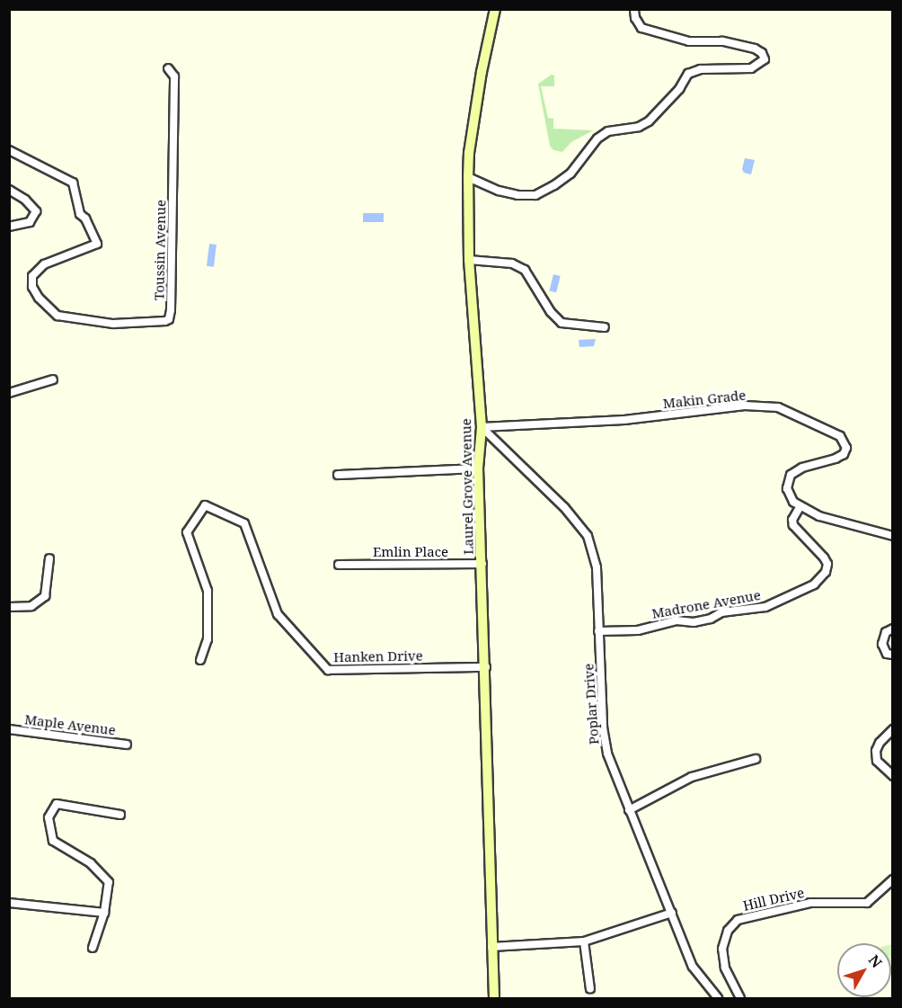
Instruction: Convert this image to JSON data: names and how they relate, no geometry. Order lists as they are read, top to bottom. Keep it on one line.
{"streets":{"street":["Toussin Avenue","Makin Grade","Laurel Grove Avenue","Emlin Place","Madrone Avenue","Hanken Drive","Poplar Drive","Maple Avenue","Hill Drive"]},"crossings":[["Makin Grade","Laurel Grove Avenue"],["Makin Grade","Madrone Avenue"],["Makin Grade","Poplar Drive"],["Laurel Grove Avenue","Emlin Place"],["Laurel Grove Avenue","Hanken Drive"],["Laurel Grove Avenue","Poplar Drive"],["Madrone Avenue","Poplar Drive"]],"north":"top right"}
